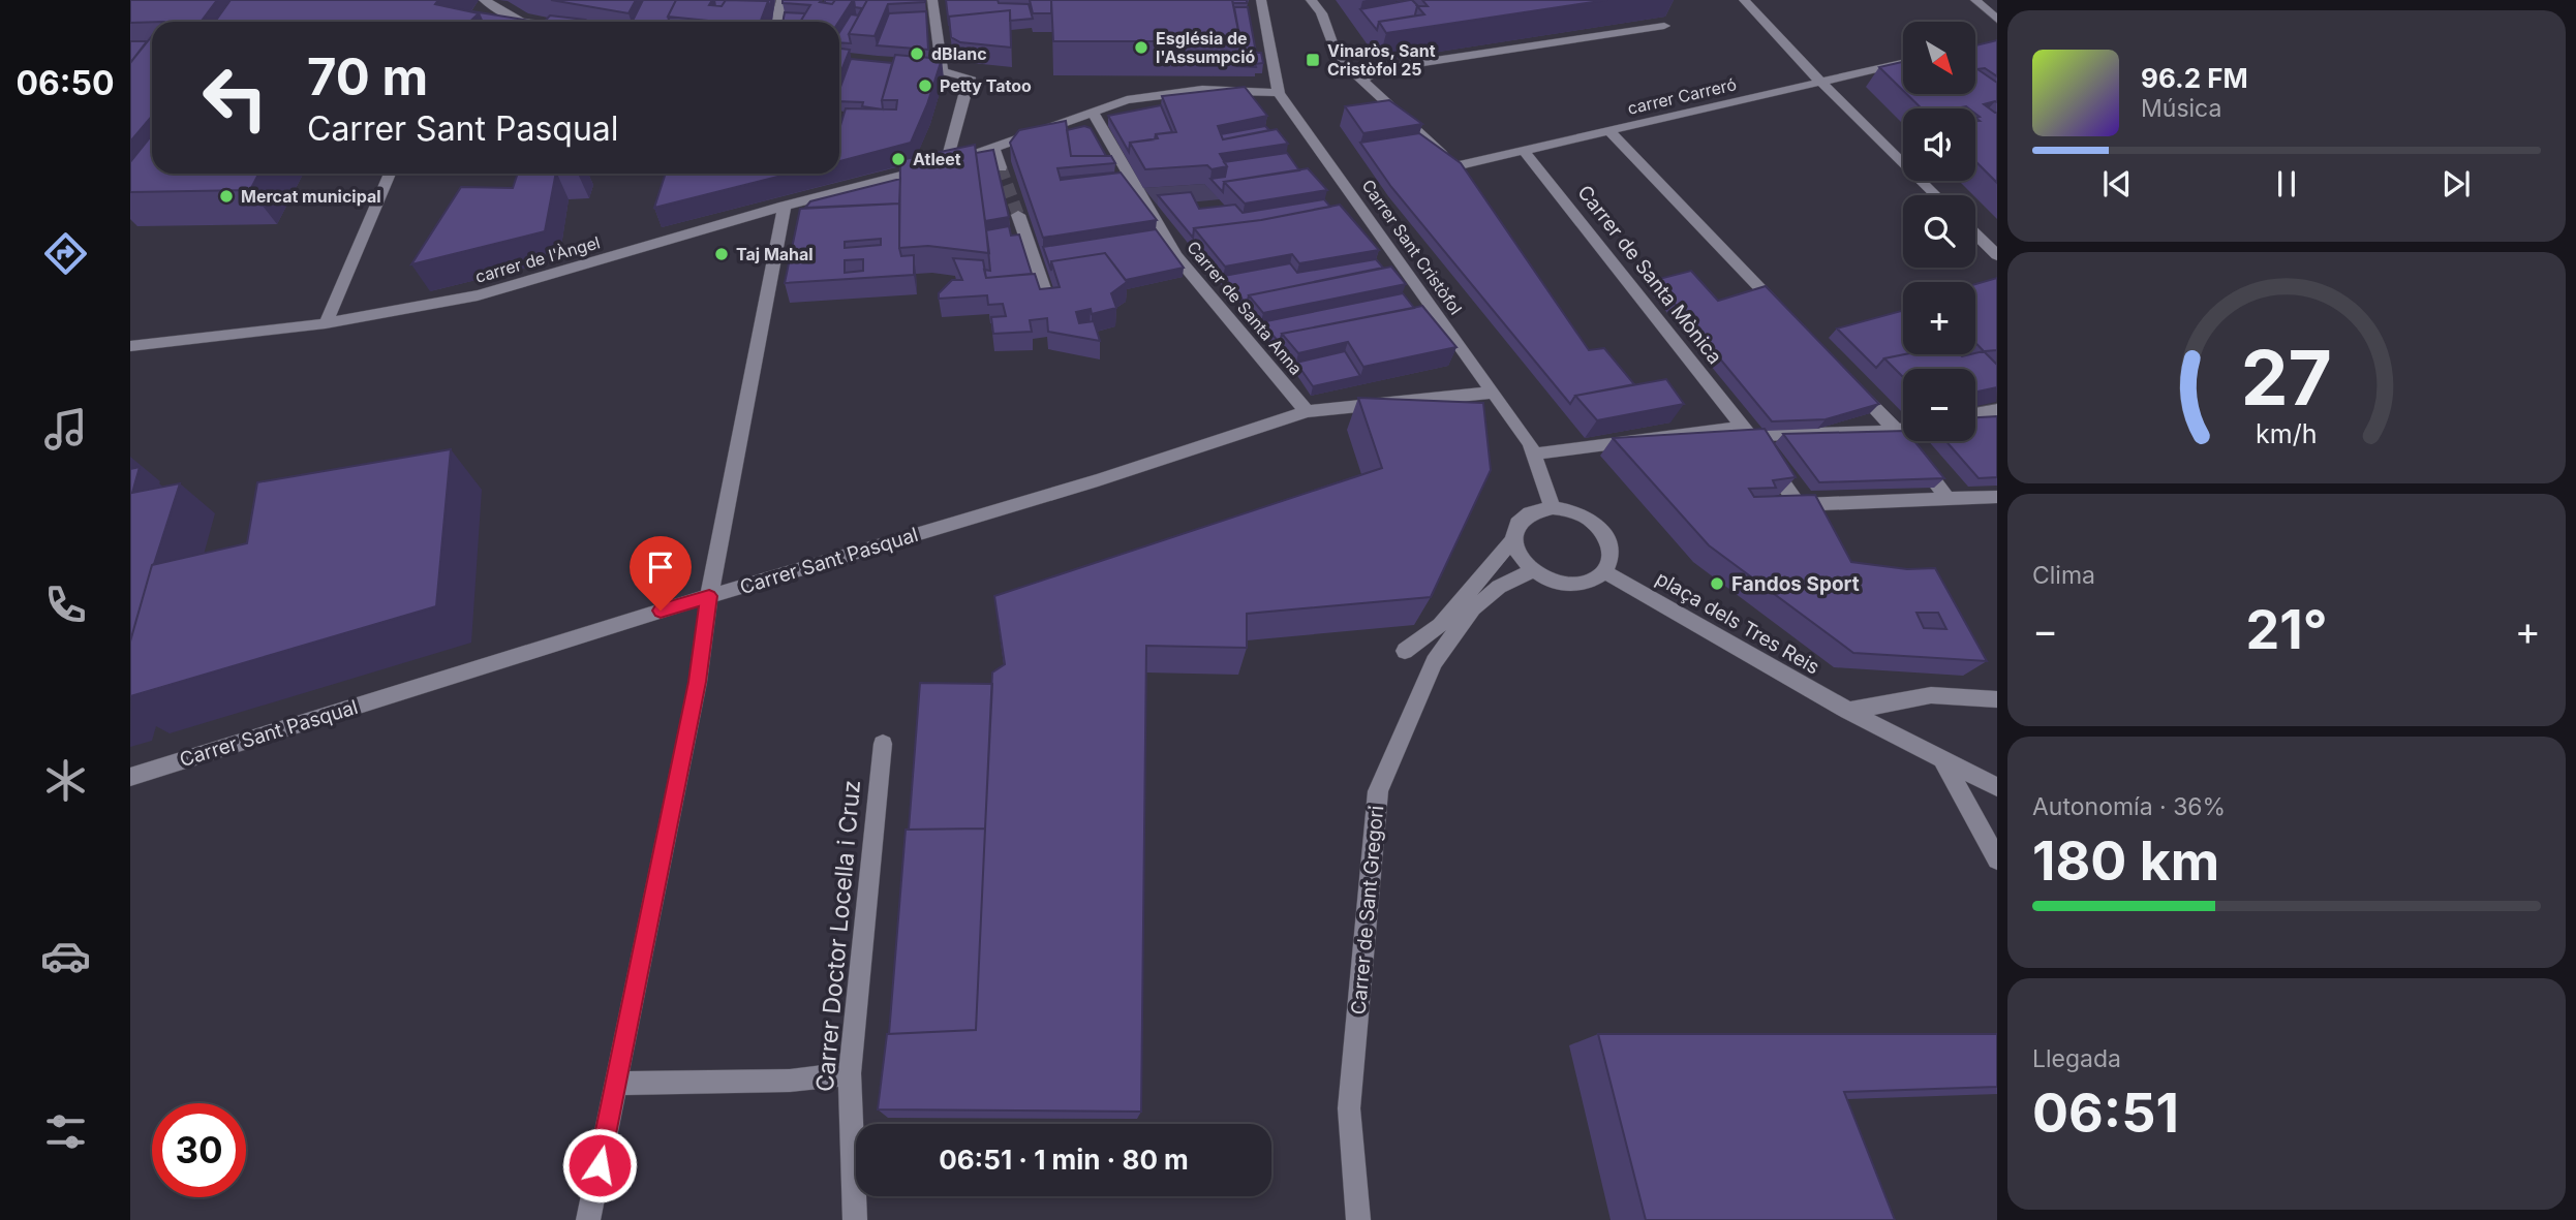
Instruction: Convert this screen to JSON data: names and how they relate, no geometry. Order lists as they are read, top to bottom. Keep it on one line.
{"streets":{"street":["carrer Carreró","Carrer Sant Cristòfol","carrer de l'Àngel","Carrer de Santa Mònica","Carrer de Santa Anna","Carrer Sant Pasqual","plaça dels Tres Reis","Carrer de Sant Gregori","Carrer Doctor Locella i Cruz"]},"crossings":[["carrer Carreró","Carrer de Santa Mònica"],["Carrer Sant Cristòfol","carrer de l'Àngel"],["Carrer Sant Cristòfol","Carrer Sant Pasqual"],["Carrer Sant Cristòfol","plaça dels Tres Reis"],["Carrer Sant Cristòfol","Carrer de Sant Gregori"],["carrer de l'Àngel","Carrer de Santa Anna"],["Carrer de Santa Anna","Carrer Sant Pasqual"],["plaça dels Tres Reis","Carrer de Sant Gregori"]],"places":{"other":["Església de l'Assumpció","dBlanc","Petty Tatoo","Atleet","Mercat municipal","Taj Mahal","Fandos Sport"],"transit":["Vinaròs, Sant Cristòfol 25"]},"north":"bottom right","page":{"tabs":"06:50","map_buttons":["+","−"],"turn":["70 m","Carrer Sant Pasqual"],"song":["96.2 FM","Música"],"tile":["Clima",["Autonomía · 36%","180 km"],["Llegada","06:51"]],"heat":["−","21°","+"],"limit":"30","trip":"06:51 · 1 min · 80 m","gauge":["27","km/h"]}}
